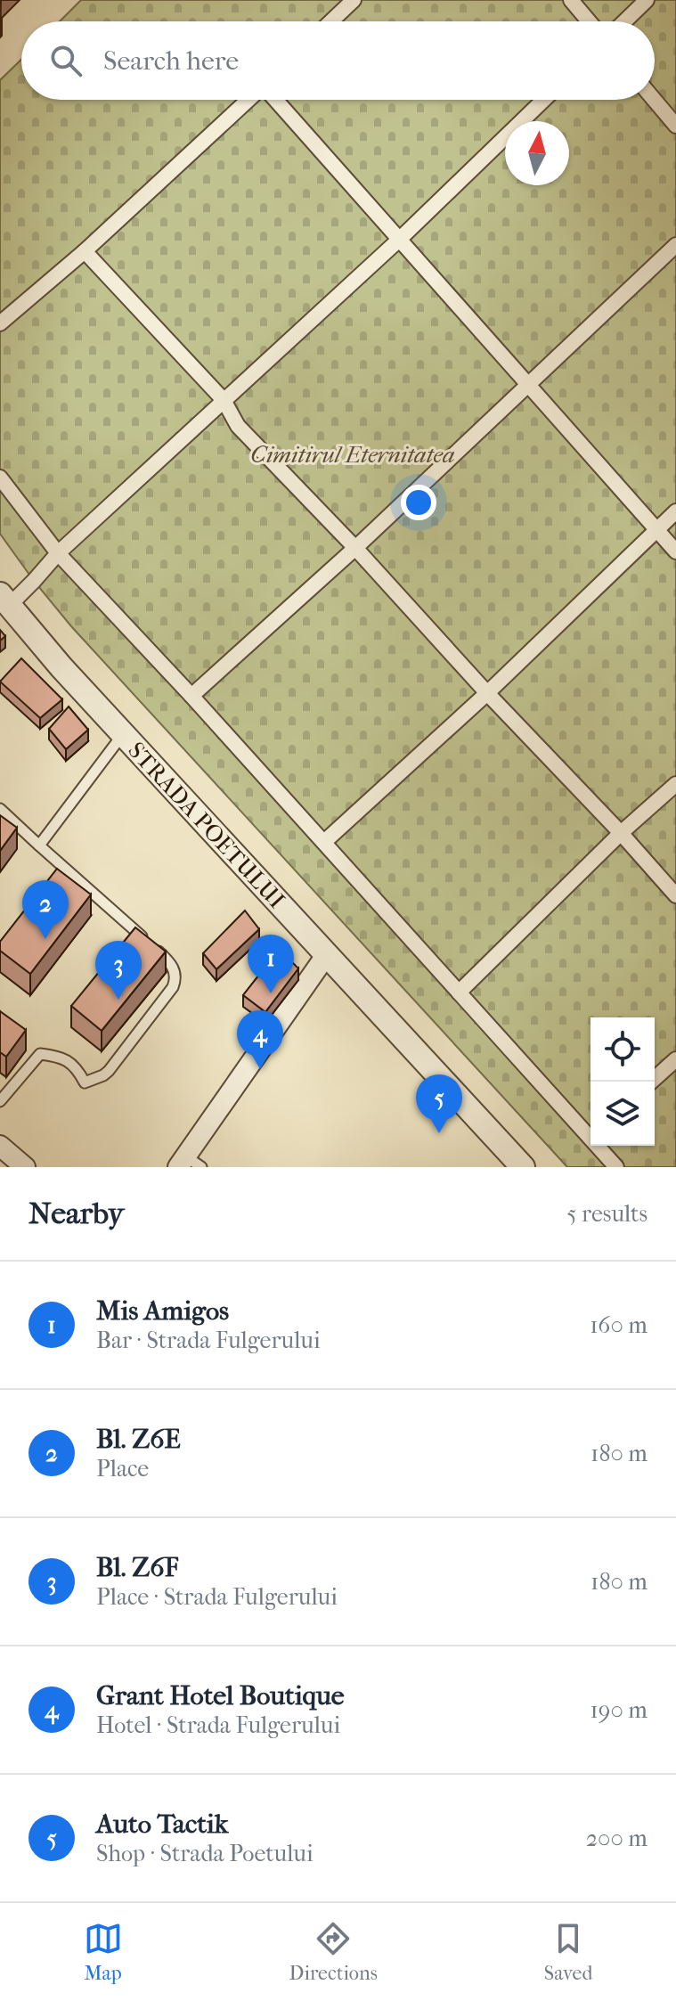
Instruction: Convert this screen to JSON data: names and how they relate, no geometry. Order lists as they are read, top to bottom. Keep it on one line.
{"streets":{"street":["STRADA POETULUI"]},"parks":["Cimitirul Eternitatea"],"north":"top","page":{"search":"Search here","pins":["2","1","3","4","5"],"heading":["Nearby","5 results"],"list":[{"mark":"1","name":"Mis Amigos","note":"Bar · Strada Fulgerului","value":"160 m"},{"mark":"2","name":"Bl. Z6E","note":"Place","value":"180 m"},{"mark":"3","name":"Bl. Z6F","note":"Place · Strada Fulgerului","value":"180 m"},{"mark":"4","name":"Grant Hotel Boutique","note":"Hotel · Strada Fulgerului","value":"190 m"},{"mark":"5","name":"Auto Tactik","note":"Shop · Strada Poetului","value":"200 m"}],"nav":["Map","Directions","Saved"]}}
